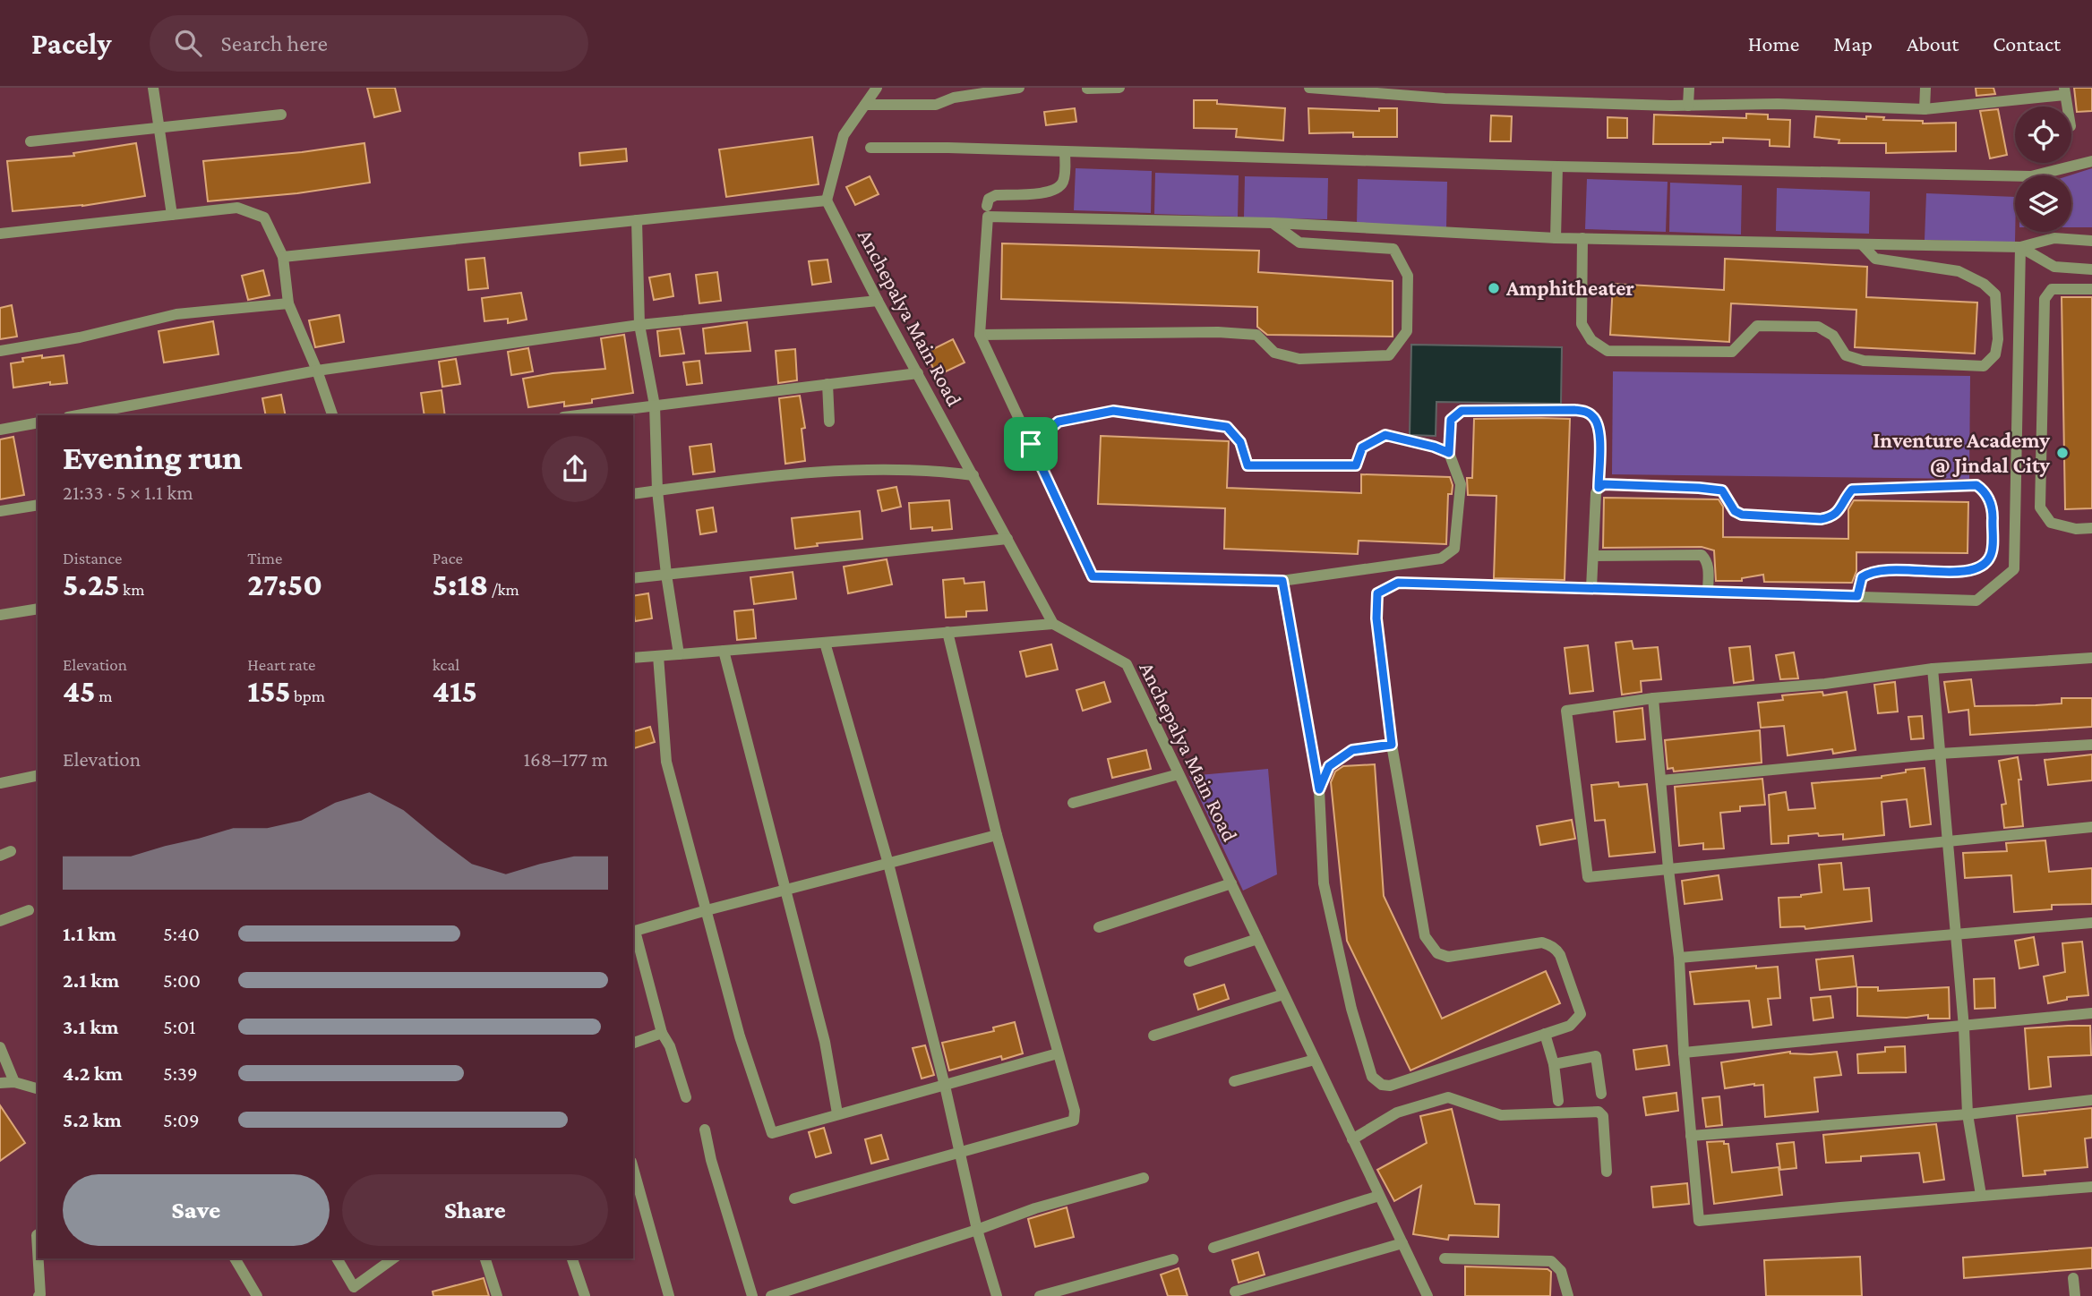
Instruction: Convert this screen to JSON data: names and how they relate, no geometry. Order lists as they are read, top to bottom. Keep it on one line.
{"streets":{"street":["Anchepalya Main Road"]},"places":["Amphitheater","Inventure Academy @ Jindal City"],"page":{"header":"Pacely","search":"Search here","nav":["Home","Map","About","Contact"],"heading":["Evening run","21:33 · 5 × 1.1 km"],"stats":[["Distance","5.25 km"],["Time","27:50"],["Pace","5:18 /km"],["Elevation","45 m"],["Heart rate","155 bpm"],["kcal","415"]],"chart":["Elevation","168–177 m"],"list":[{"name":"1.1 km","note":"5:40"},{"name":"2.1 km","note":"5:00"},{"name":"3.1 km","note":"5:01"},{"name":"4.2 km","note":"5:39"},{"name":"5.2 km","note":"5:09"}],"buttons":["Save","Share"]}}
